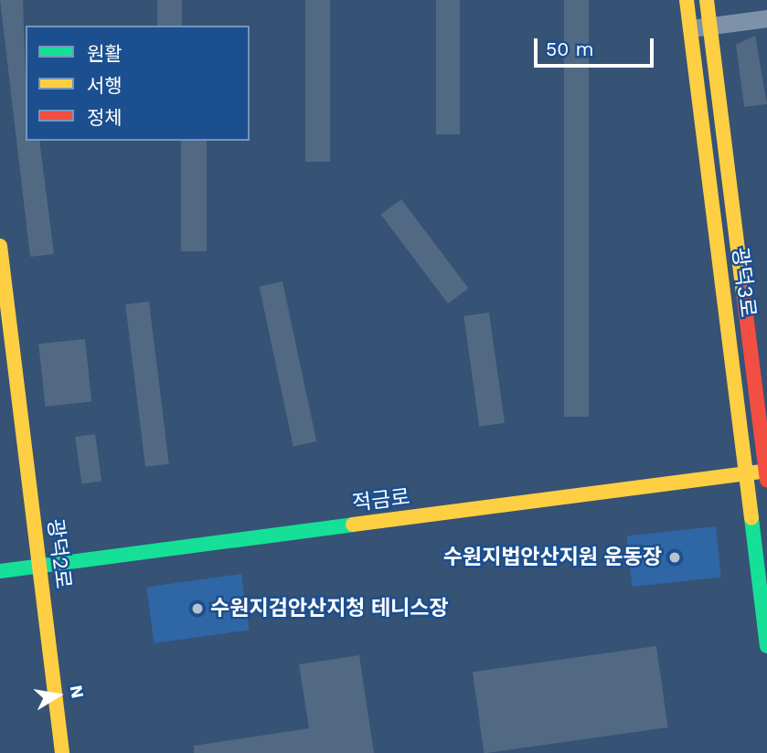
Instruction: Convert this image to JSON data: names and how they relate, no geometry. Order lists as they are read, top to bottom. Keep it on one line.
{"streets":{"street":["광덕3로","적금로","광덕2로"]},"crossings":[["광덕3로","적금로"],["적금로","광덕2로"]],"places":["수원지법안산지원 운동장","수원지검안산지청 테니스장"],"legend":["원활","서행","정체"],"scale_bar":"50 m","north":"right"}
